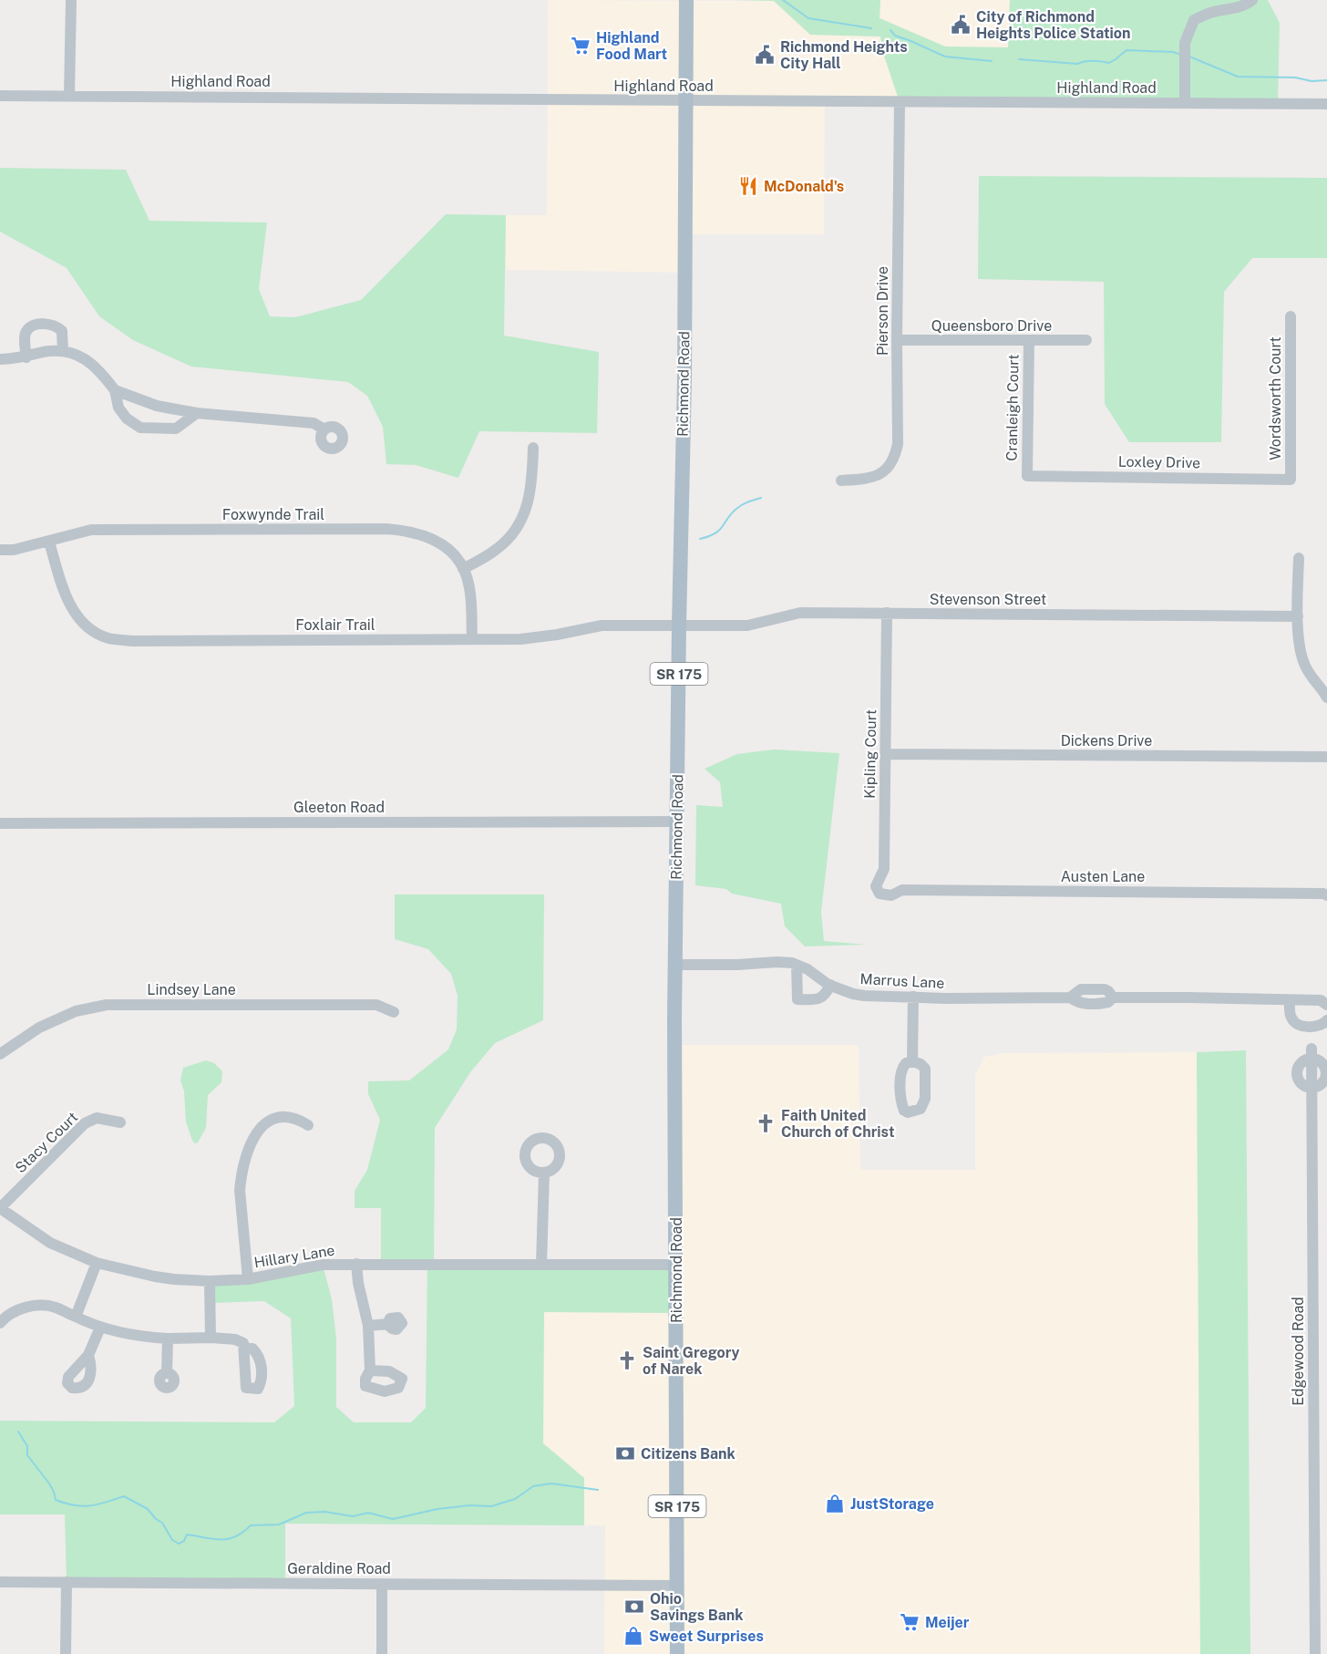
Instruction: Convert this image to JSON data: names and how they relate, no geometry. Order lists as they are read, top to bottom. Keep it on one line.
{"streets":{"main road":["Richmond Road","SR 175"],"street":["Highland Road","Pierson Drive","Queensboro Drive","Wordsworth Court","Cranleigh Court","Loxley Drive","Foxwynde Trail","Stevenson Street","Foxlair Trail","Dickens Drive","Kipling Court","Gleeton Road","Austen Lane","Marrus Lane","Lindsey Lane","Stacy Court","Hillary Lane","Edgewood Road","Geraldine Road"]},"crossings":[["Highland Road","Pierson Drive"],["Highland Road","Richmond Road"],["Pierson Drive","Queensboro Drive"],["Queensboro Drive","Cranleigh Court"],["Richmond Road","Stevenson Street"],["Richmond Road","Foxlair Trail"],["Richmond Road","Gleeton Road"],["Richmond Road","Marrus Lane"],["Richmond Road","Hillary Lane"],["Richmond Road","Geraldine Road"],["Wordsworth Court","Loxley Drive"],["Cranleigh Court","Loxley Drive"],["Foxwynde Trail","Foxlair Trail"],["Stevenson Street","Foxlair Trail"],["Stevenson Street","Kipling Court"],["Dickens Drive","Kipling Court"],["Kipling Court","Austen Lane"],["Stacy Court","Hillary Lane"]],"places":{"public building":["City of Richmond Heights Police Station","Richmond Heights City Hall"],"supermarket":["Highland Food Mart","Meijer"],"restaurant":["McDonald's"],"church":["Faith United Church of Christ","Saint Gregory of Narek"],"bank":["Citizens Bank","Ohio Savings Bank"],"shop":["JustStorage","Sweet Surprises"]}}
